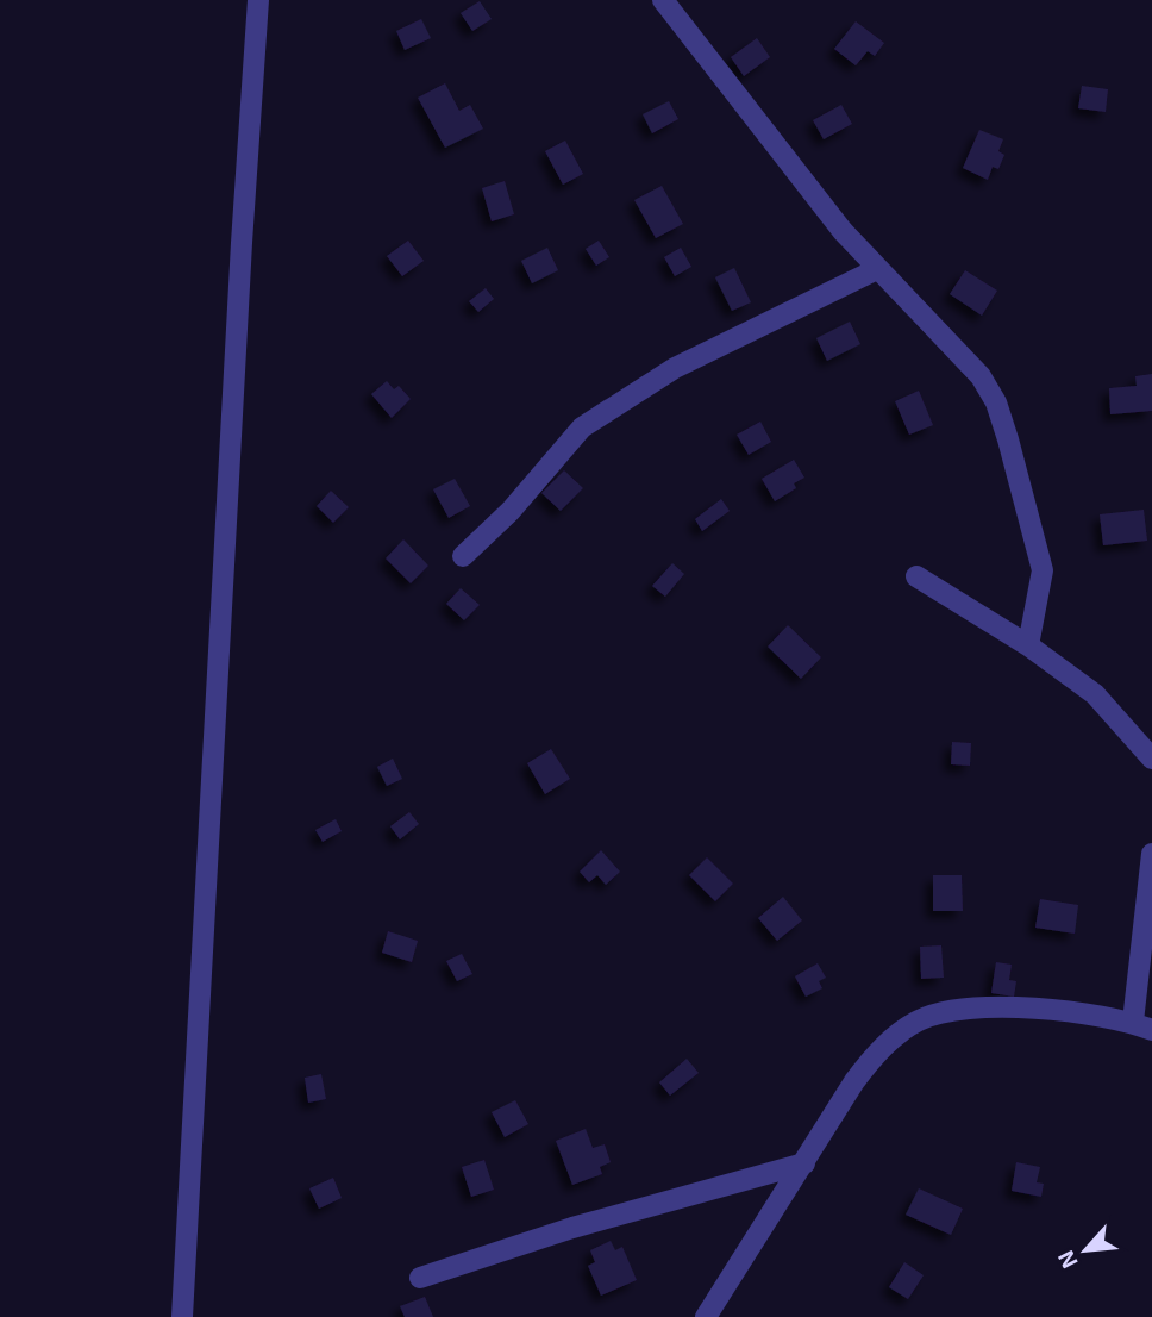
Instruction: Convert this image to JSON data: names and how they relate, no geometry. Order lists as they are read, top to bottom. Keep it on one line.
{"north":"bottom left"}
